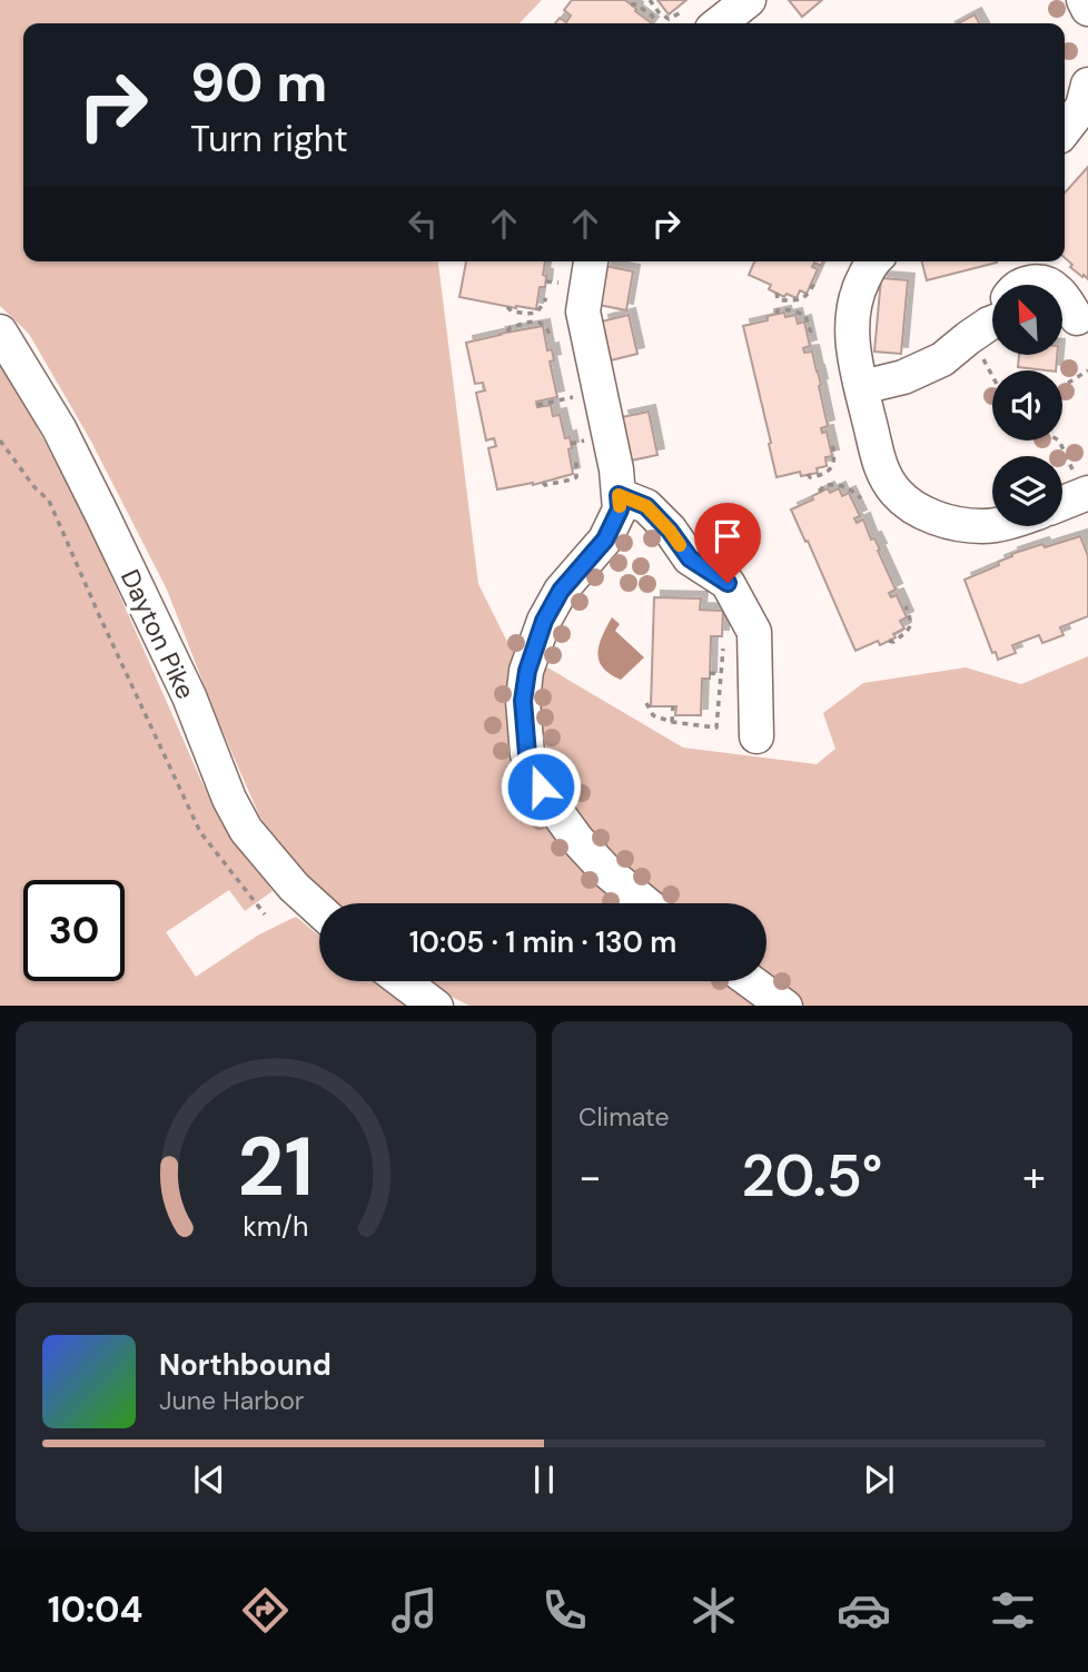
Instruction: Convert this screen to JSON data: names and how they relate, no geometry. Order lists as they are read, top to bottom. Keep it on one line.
{"streets":{"street":["Dayton Pike"]},"north":"top left","page":{"turn":["90 m","Turn right"],"limit":"30","trip":"10:05 · 1 min · 130 m","tile":"Climate","heat":["−","20.5°","+"],"song":["Northbound","June Harbor"],"tabs":"10:04","gauge":["21","km/h"]}}
